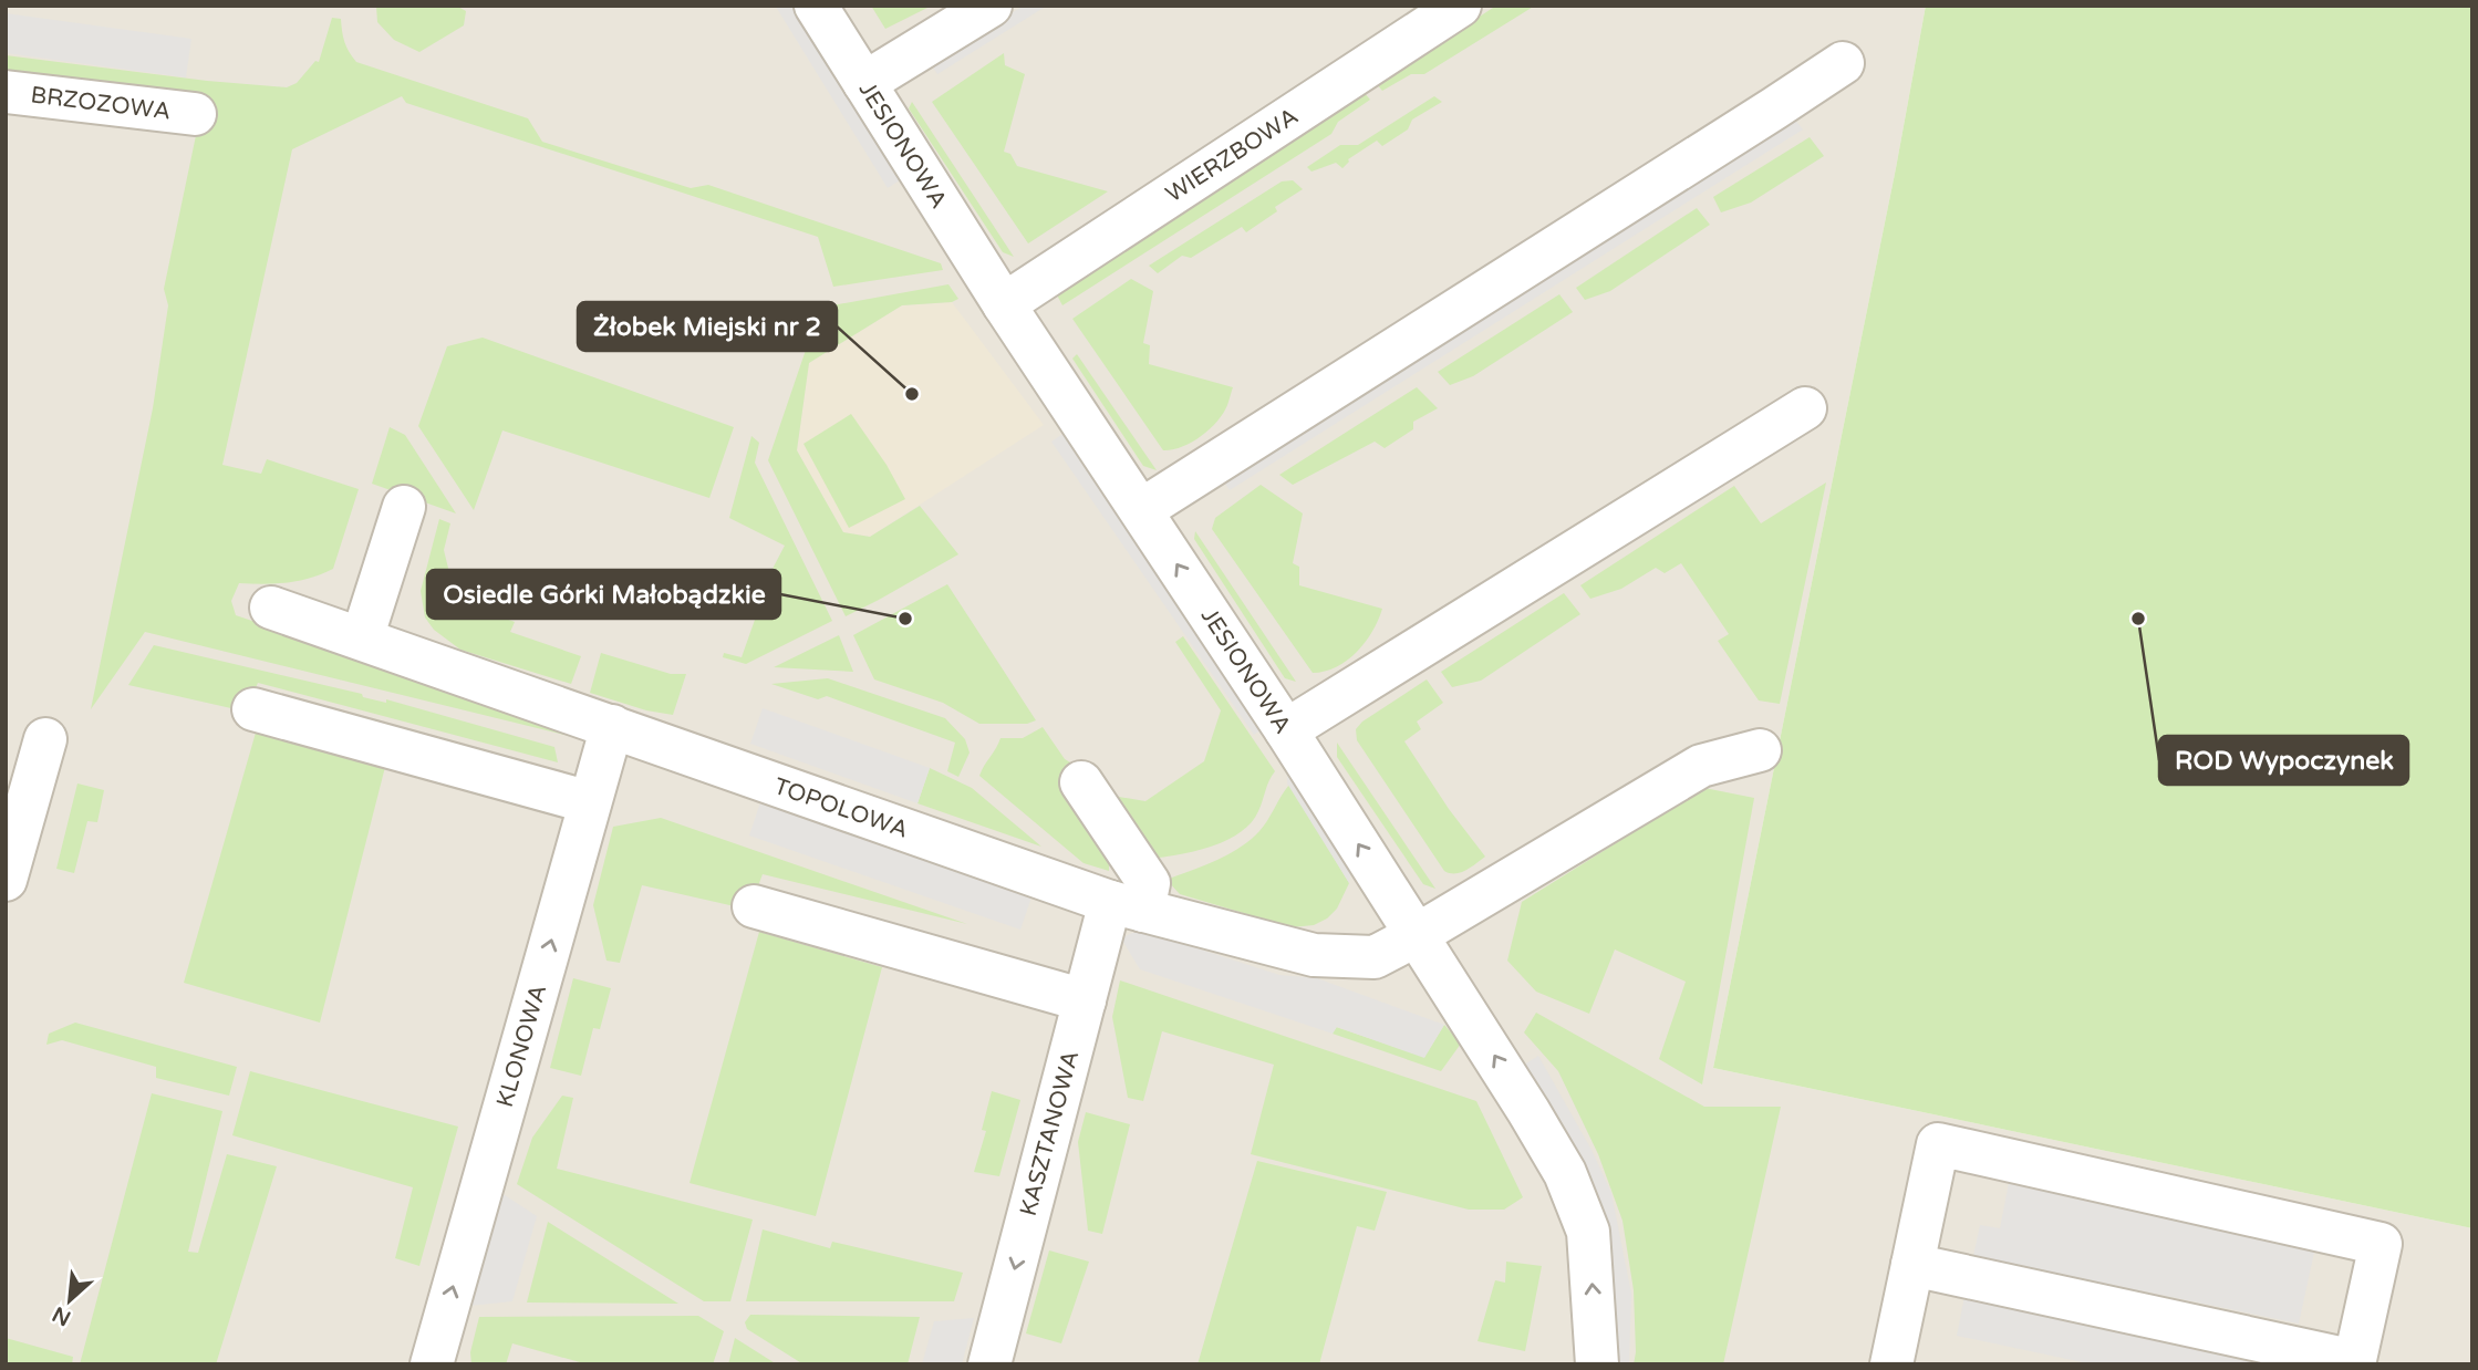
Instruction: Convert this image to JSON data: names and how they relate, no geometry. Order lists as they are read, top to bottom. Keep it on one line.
{"streets":{"street":["BRZOZOWA","JESIONOWA","WIERZBOWA","TOPOLOWA","KLONOWA","KASZTANOWA"]},"crossings":[["JESIONOWA","WIERZBOWA"],["JESIONOWA","TOPOLOWA"],["TOPOLOWA","KLONOWA"],["TOPOLOWA","KASZTANOWA"]],"one_way":["JESIONOWA","KLONOWA","KASZTANOWA"],"places":["Żłobek Miejski nr 2","Osiedle Górki Małobądzkie","ROD Wypoczynek"],"north":"bottom left"}
